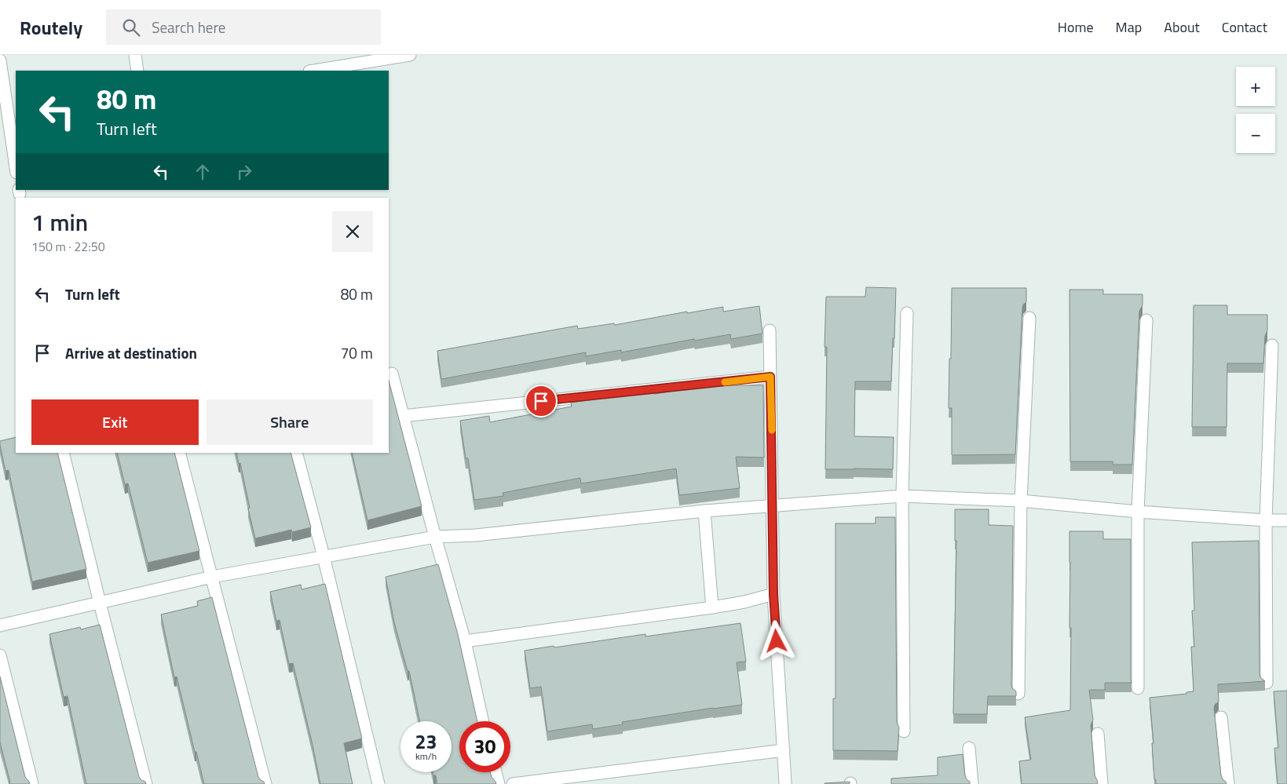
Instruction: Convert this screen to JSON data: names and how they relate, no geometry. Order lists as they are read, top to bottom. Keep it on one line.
{"page":{"header":"Routely","search":"Search here","nav":["Home","Map","About","Contact"],"map_buttons":["+","−"],"turn":["80 m","Turn left"],"heading":["1 min","150 m · 22:50"],"list":[{"name":"Turn left","value":"80 m"},{"name":"Arrive at destination","value":"70 m"}],"buttons":["Exit","Share"],"speed":"23 km/h","limit":"30"}}
